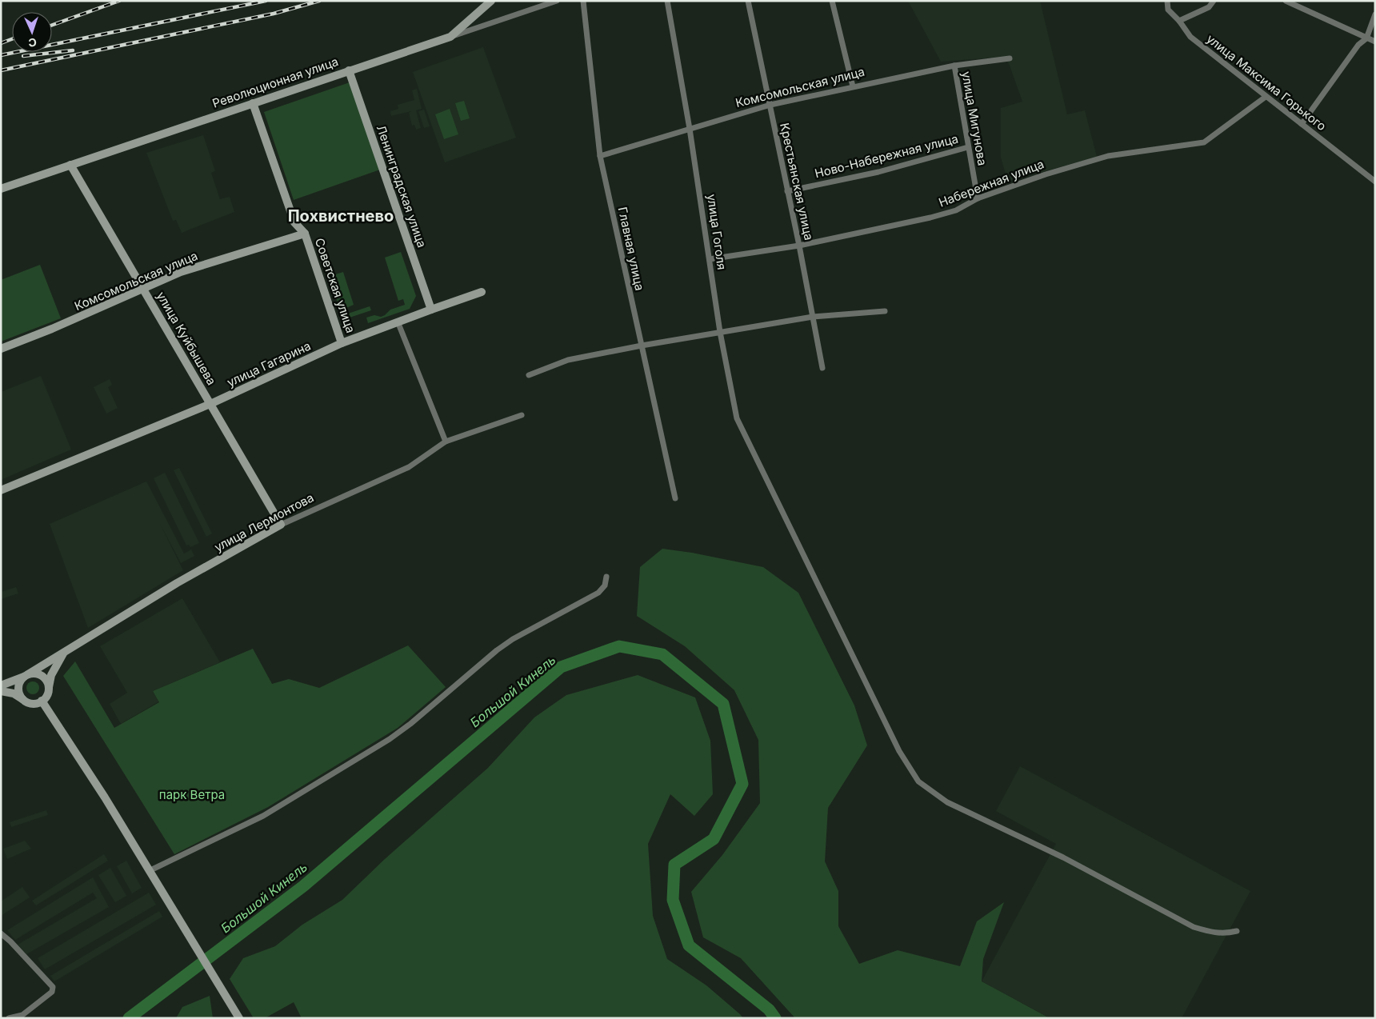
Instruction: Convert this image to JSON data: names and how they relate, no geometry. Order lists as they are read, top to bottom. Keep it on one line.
{"streets":{"street":["Революционная улица","улица Максима Горького","Комсомольская улица","улица Мигунова","Ново-Набережная улица","Крестьянская улица","Набережная улица","Ленинградская улица","улица Гоголя","Главная улица","Советская улица","улица Куйбышева","улица Гагарина","улица Лермонтова"]},"crossings":[["Революционная улица","Ленинградская улица"],["Революционная улица","Советская улица"],["Революционная улица","улица Куйбышева"],["улица Максима Горького","Набережная улица"],["Комсомольская улица","улица Мигунова"],["Комсомольская улица","Крестьянская улица"],["Комсомольская улица","улица Гоголя"],["Комсомольская улица","Главная улица"],["Комсомольская улица","Советская улица"],["Комсомольская улица","улица Куйбышева"],["улица Мигунова","Ново-Набережная улица"],["улица Мигунова","Набережная улица"],["Ново-Набережная улица","Крестьянская улица"],["Крестьянская улица","Набережная улица"],["Набережная улица","улица Гоголя"],["Ленинградская улица","улица Гагарина"],["Советская улица","улица Гагарина"],["улица Куйбышева","улица Гагарина"],["улица Куйбышева","улица Лермонтова"]],"districts":["Похвистнево"],"water":["Большой Кинель"],"parks":["парк Ветра"],"north":"bottom"}
